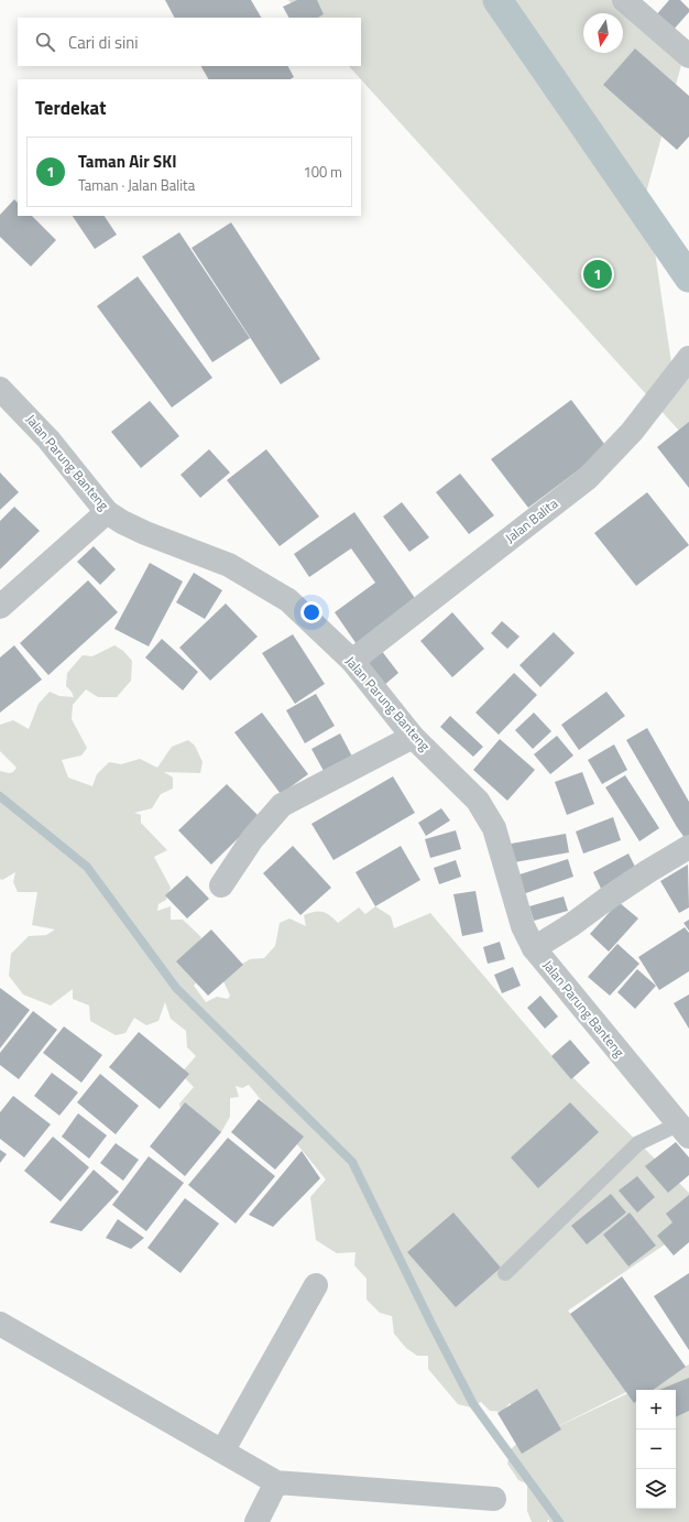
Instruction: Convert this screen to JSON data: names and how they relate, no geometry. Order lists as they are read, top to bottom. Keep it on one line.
{"streets":{"street":["Jalan Parung Banteng","Jalan Balita"]},"crossings":[["Jalan Parung Banteng","Jalan Balita"]],"north":"bottom","page":{"search":"Cari di sini","heading":"Terdekat","list":[{"mark":"1","name":"Taman Air SKI","note":"Taman · Jalan Balita","value":"100 m"}],"pins":"1","map_buttons":["+","−"]}}
